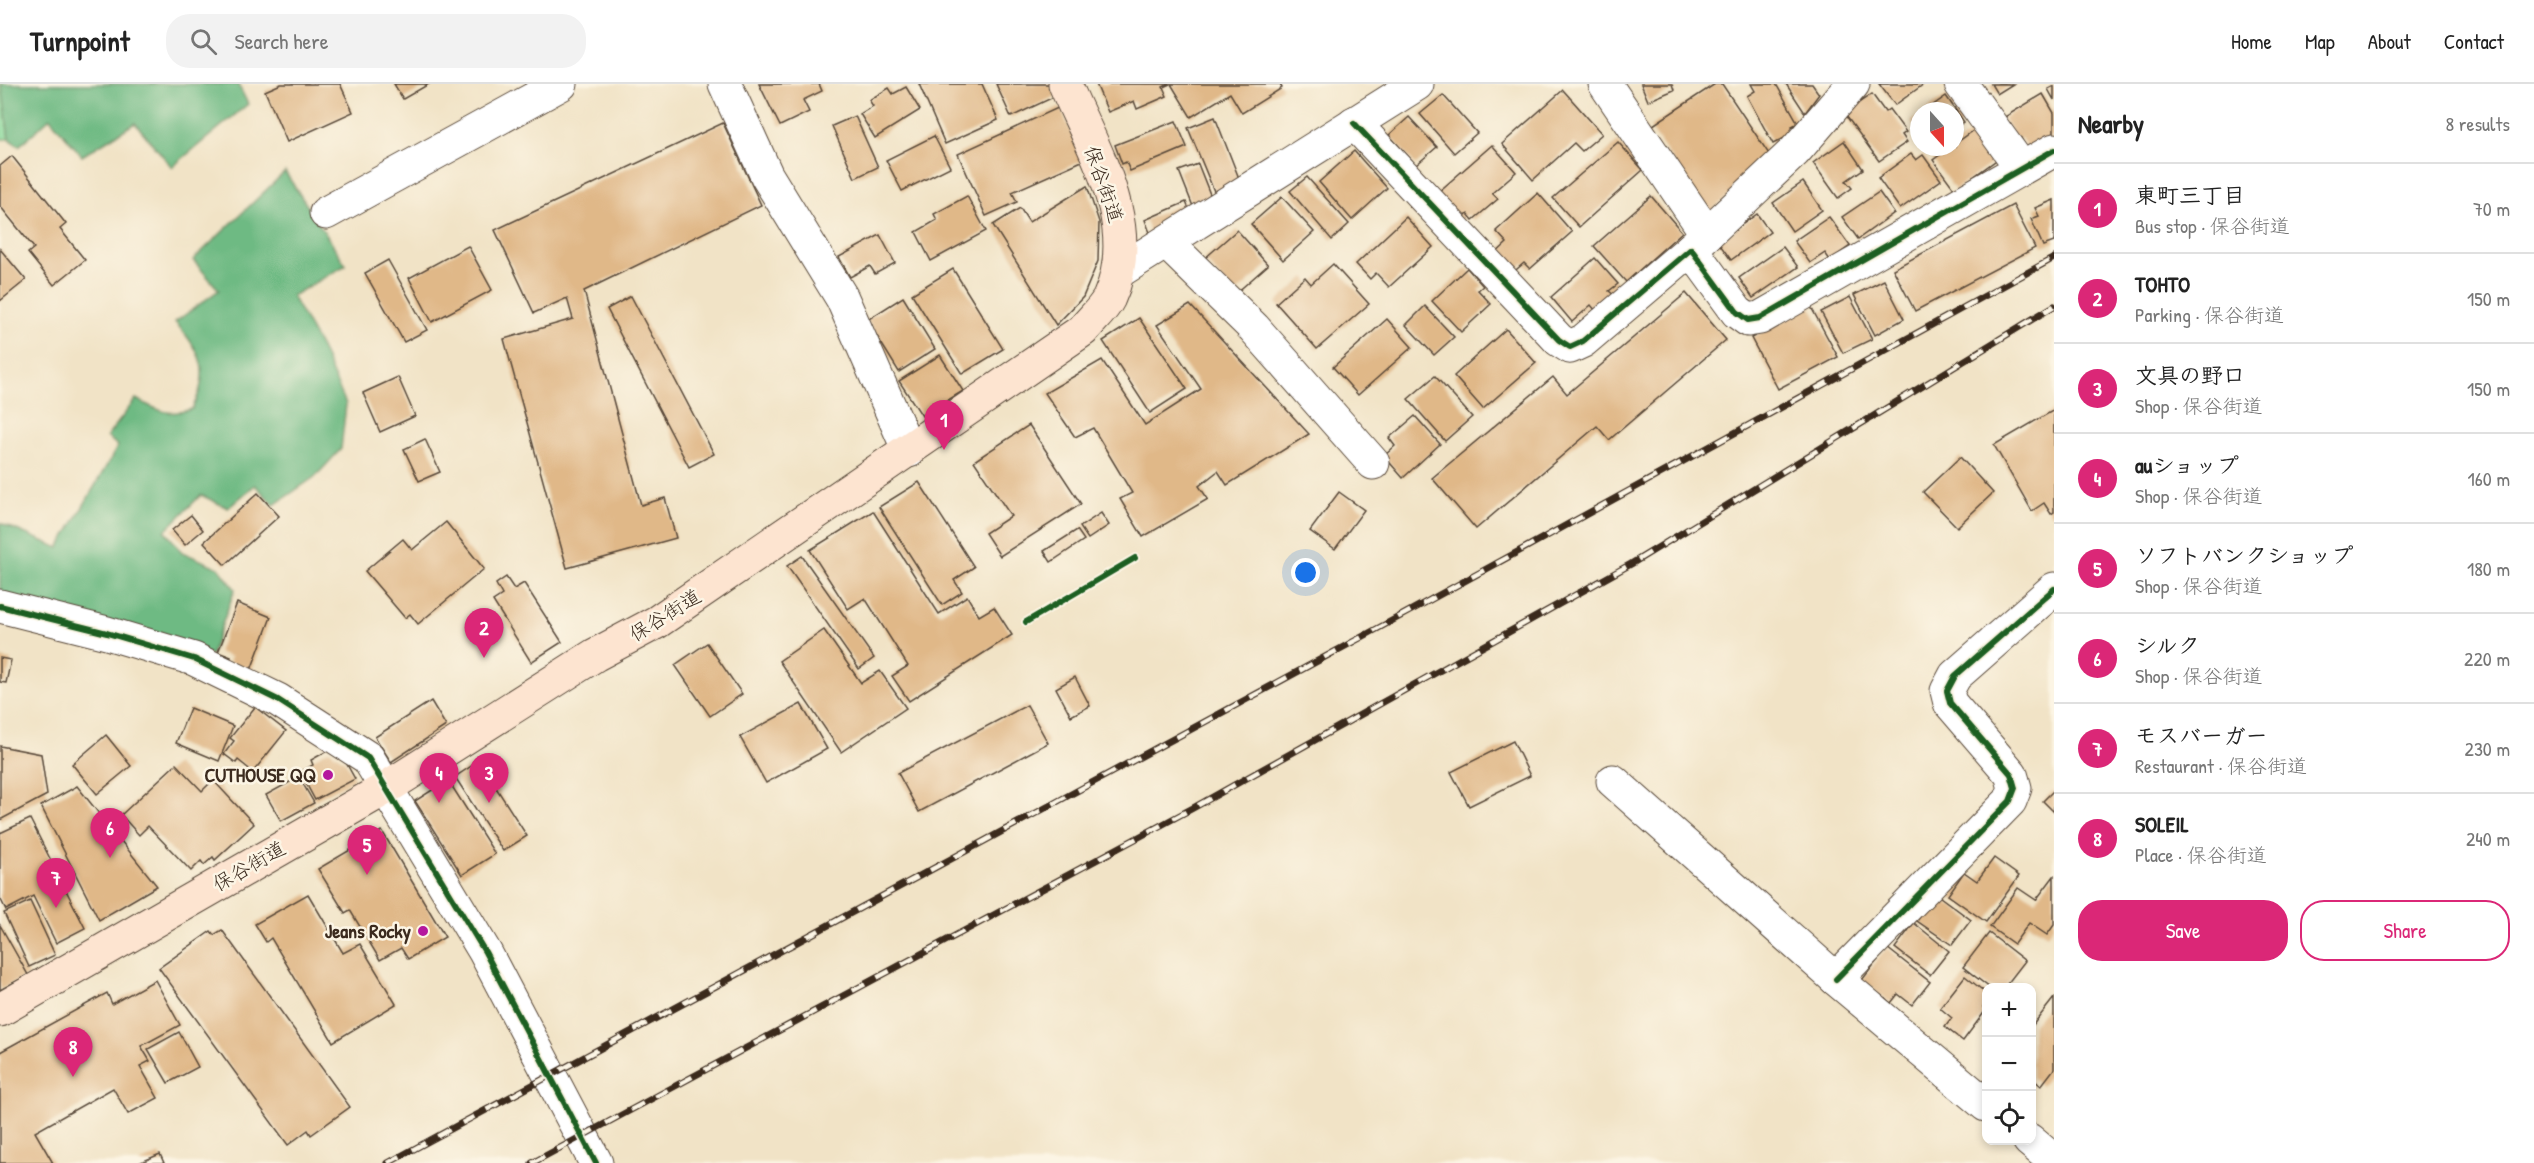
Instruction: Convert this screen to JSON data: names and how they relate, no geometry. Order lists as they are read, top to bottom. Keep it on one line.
{"streets":{"main road":["保谷街道"]},"places":["CUTHOUSE QQ","Jeans Rocky"],"north":"bottom","page":{"header":"Turnpoint","search":"Search here","nav":["Home","Map","About","Contact"],"heading":["Nearby","8 results"],"list":[{"mark":"1","name":"東町三丁目","note":"Bus stop · 保谷街道","value":"70 m"},{"mark":"2","name":"TOHTO","note":"Parking · 保谷街道","value":"150 m"},{"mark":"3","name":"文具の野口","note":"Shop · 保谷街道","value":"150 m"},{"mark":"4","name":"auショップ","note":"Shop · 保谷街道","value":"160 m"},{"mark":"5","name":"ソフトバンクショップ","note":"Shop · 保谷街道","value":"180 m"},{"mark":"6","name":"シルク","note":"Shop · 保谷街道","value":"220 m"},{"mark":"7","name":"モスバーガー","note":"Restaurant · 保谷街道","value":"230 m"},{"mark":"8","name":"SOLEIL","note":"Place · 保谷街道","value":"240 m"}],"pins":["1","2","3","4","6","5","7","8"],"buttons":["Save","Share"],"map_buttons":["+","−"]}}
